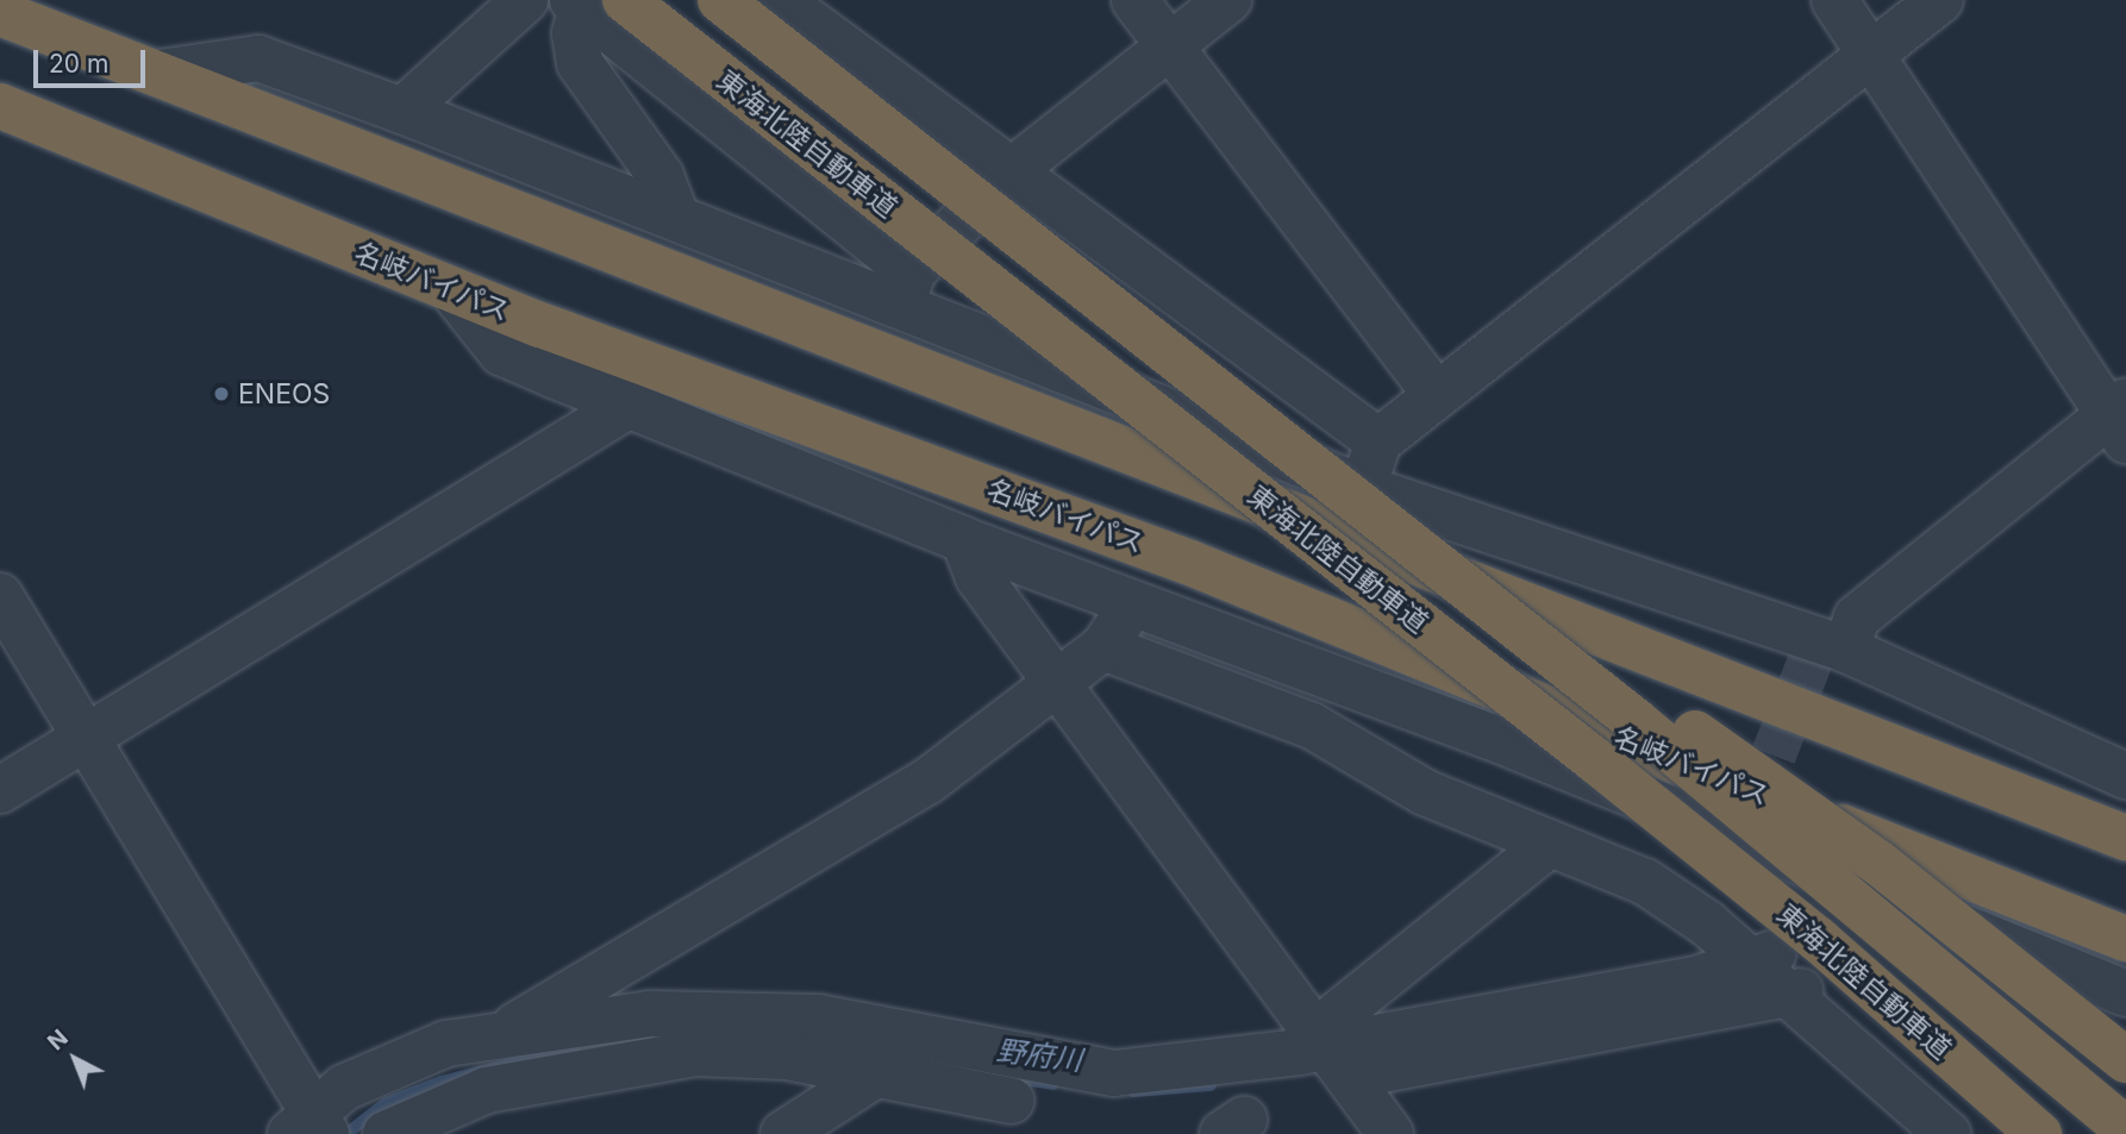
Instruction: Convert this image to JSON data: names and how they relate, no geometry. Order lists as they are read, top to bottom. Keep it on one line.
{"streets":{"highway":["東海北陸自動車道","名岐バイパス"]},"water":["野府川"],"places":["ENEOS"],"scale_bar":"20 m","north":"top left"}
